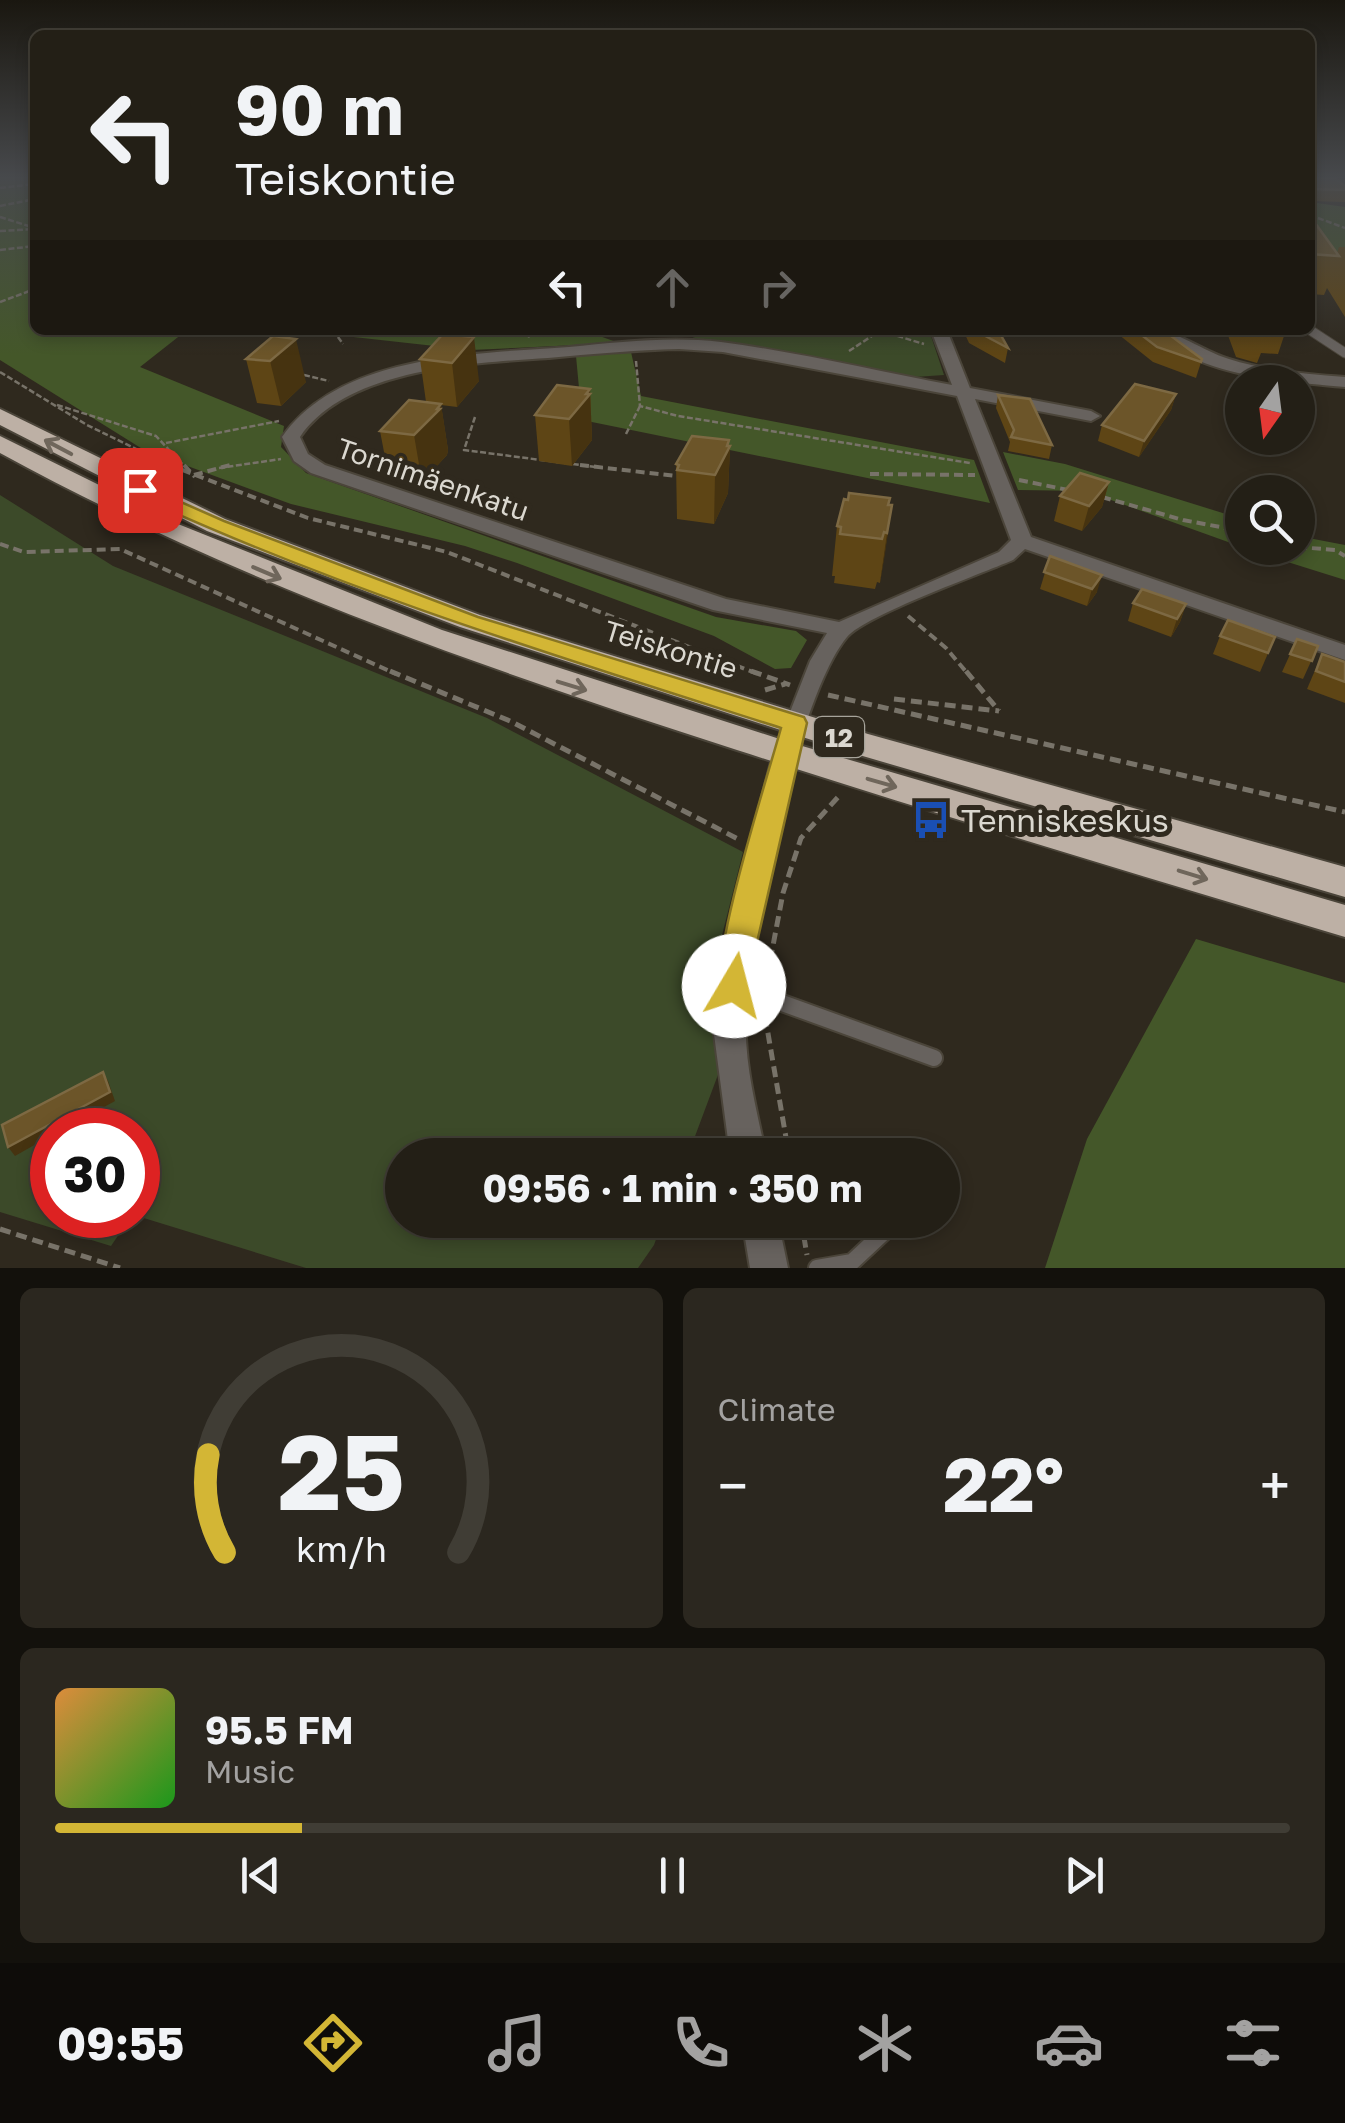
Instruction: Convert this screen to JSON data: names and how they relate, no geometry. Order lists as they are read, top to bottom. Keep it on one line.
{"streets":{"highway":["Teiskontie","12"],"street":["Tornimäenkatu"]},"places":{"bus stop":["Tenniskeskus"]},"north":"bottom","page":{"turn":["90 m","Teiskontie"],"limit":"30","trip":"09:56 · 1 min · 350 m","tile":"Climate","heat":["−","22°","+"],"song":["95.5 FM","Music"],"tabs":"09:55","gauge":["25","km/h"]}}
